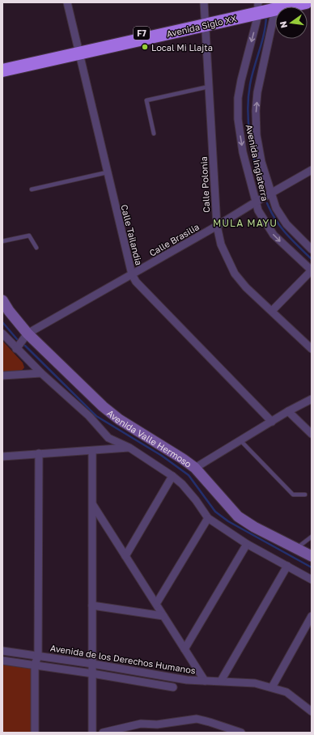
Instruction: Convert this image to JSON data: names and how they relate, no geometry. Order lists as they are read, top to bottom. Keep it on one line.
{"streets":{"highway":["Avenida Siglo XX","F7"],"street":["Avenida Inglaterra","Calle Polonia","Calle Tailandia","Calle Brasilia","Avenida Valle Hermoso","Avenida de los Derechos Humanos"]},"crossings":[["Avenida Siglo XX","Avenida Inglaterra"],["Avenida Siglo XX","Calle Polonia"],["Avenida Siglo XX","Calle Tailandia"],["Avenida Inglaterra","Calle Brasilia"],["Calle Polonia","Calle Brasilia"],["Calle Tailandia","Calle Brasilia"],["Calle Brasilia","Avenida Valle Hermoso"]],"districts":["MULA MAYU"],"places":["Local Mi Llajta"],"north":"left"}
